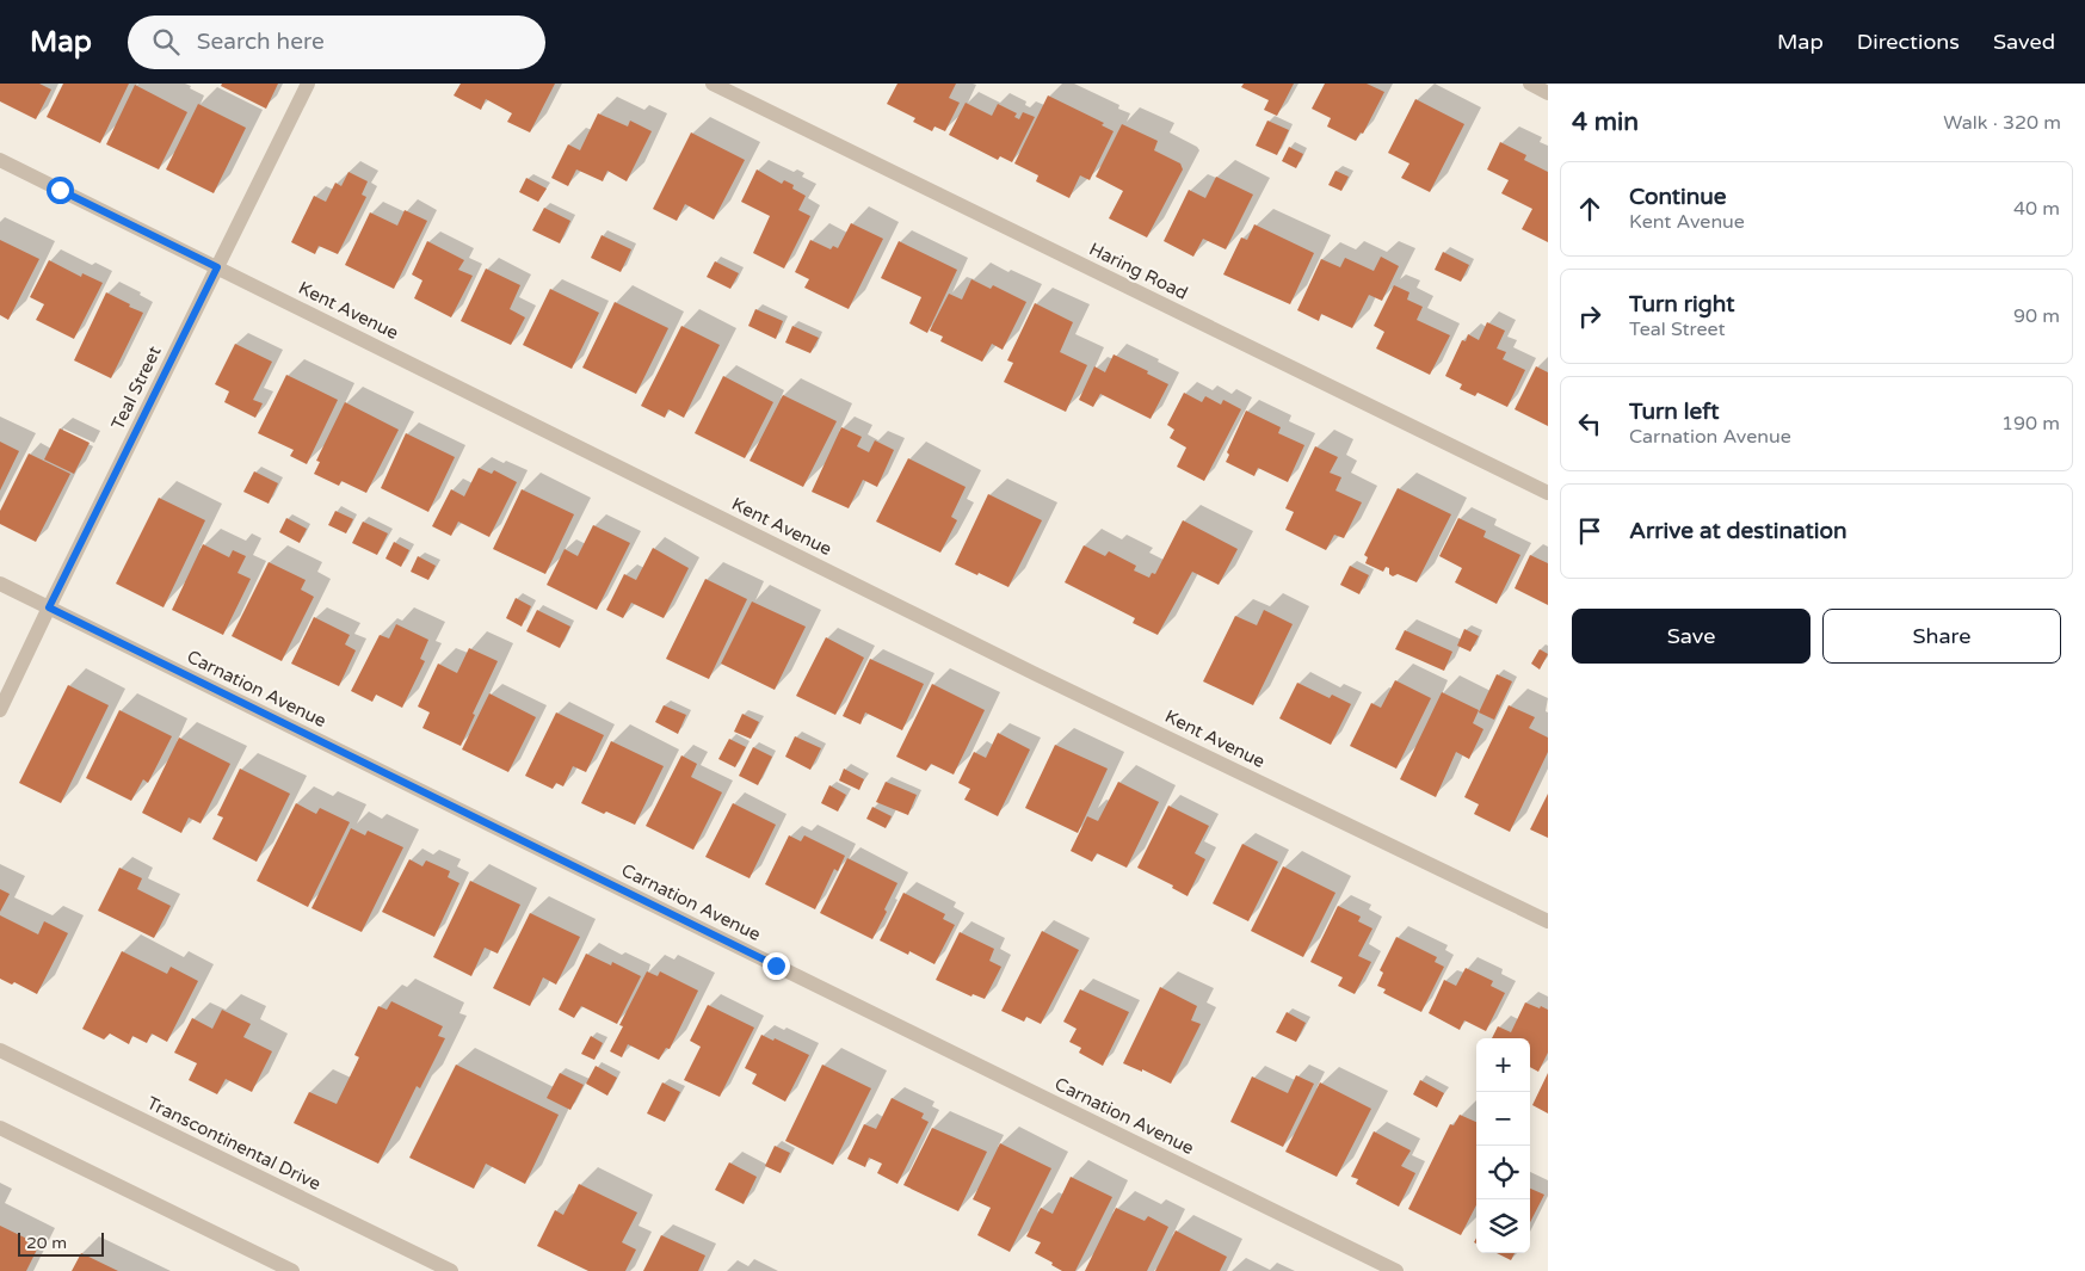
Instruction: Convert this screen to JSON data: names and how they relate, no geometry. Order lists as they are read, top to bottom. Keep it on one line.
{"streets":{"street":["Haring Road","Kent Avenue","Teal Street","Carnation Avenue","Transcontinental Drive"]},"crossings":[["Kent Avenue","Teal Street"],["Teal Street","Carnation Avenue"]],"scale_bar":"20 m","page":{"header":"Map","search":"Search here","nav":["Map","Directions","Saved"],"heading":["4 min","Walk · 320 m"],"list":[["Continue","Kent Avenue","40 m"],["Turn right","Teal Street","90 m"],["Turn left","Carnation Avenue","190 m"],"Arrive at destination"],"buttons":["Save","Share"],"map_buttons":["+","−"],"scale":"20 m"}}
